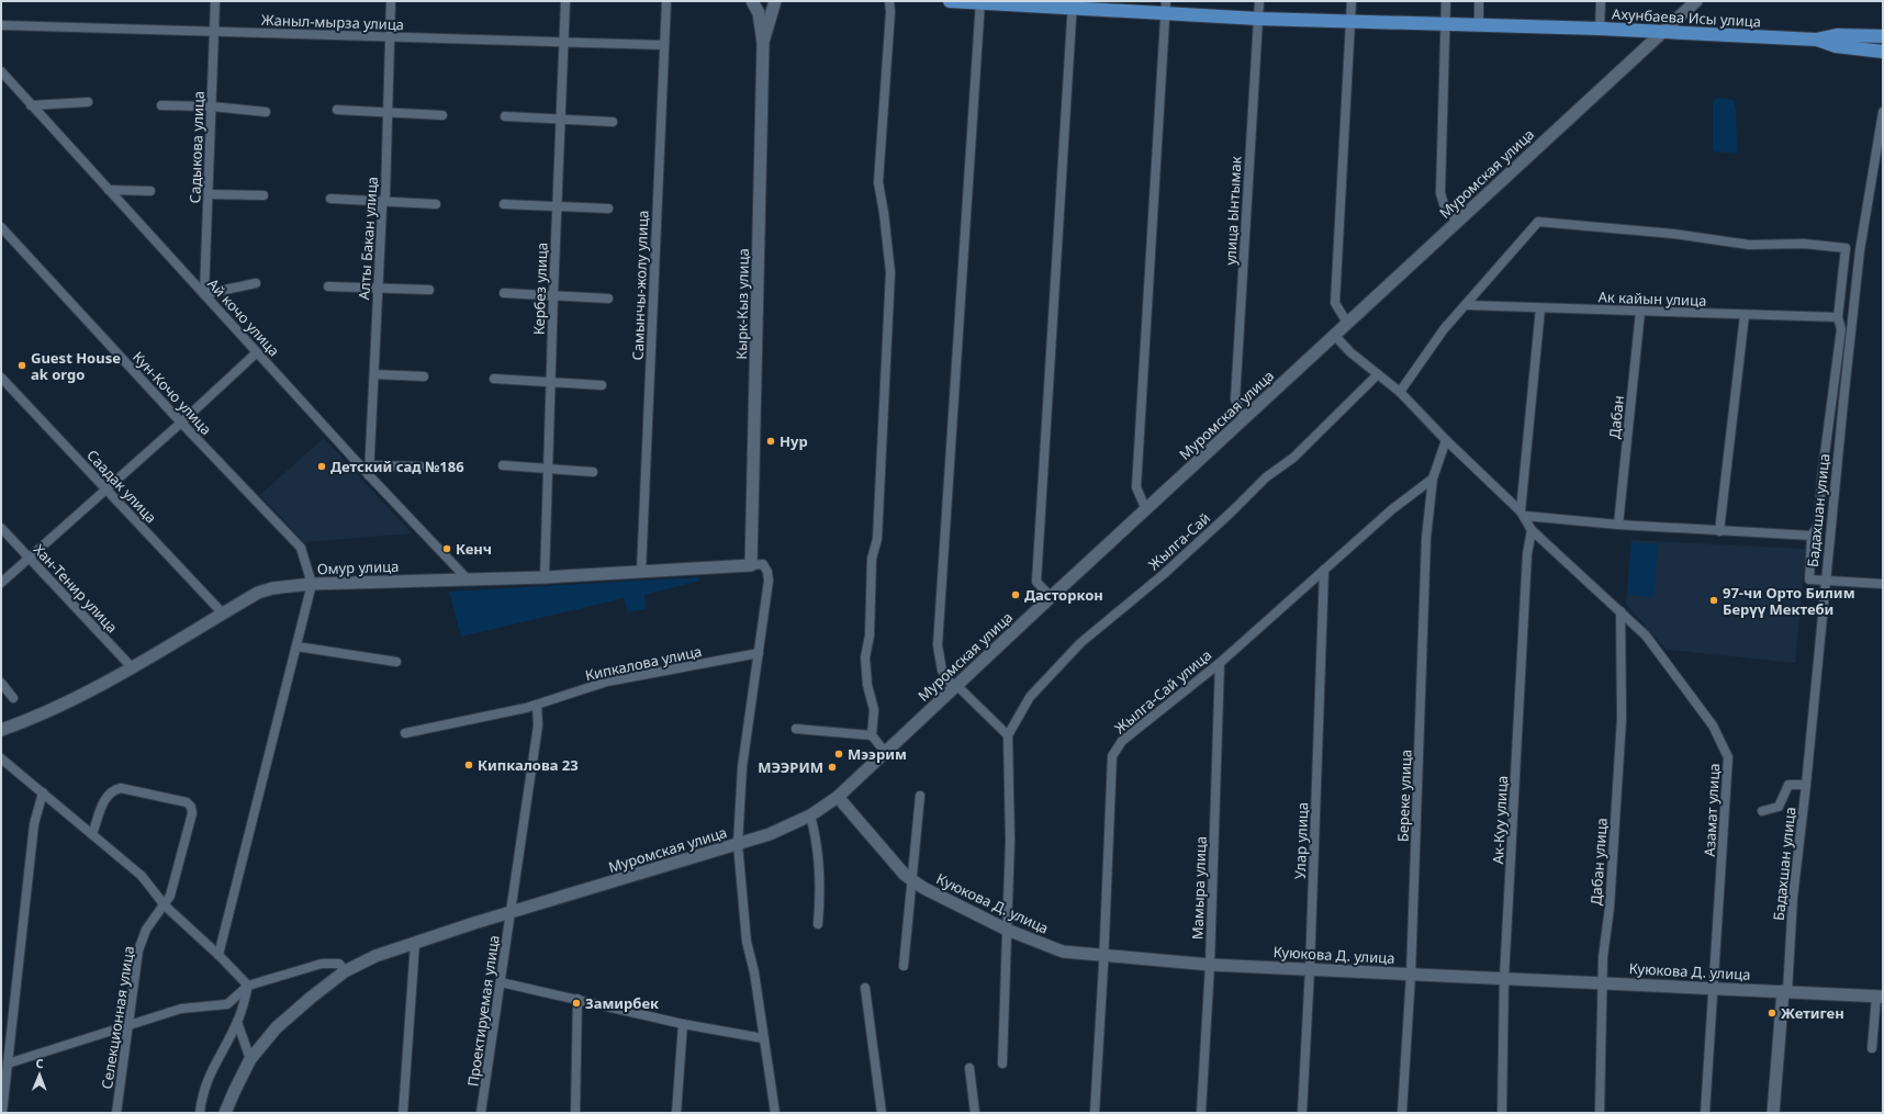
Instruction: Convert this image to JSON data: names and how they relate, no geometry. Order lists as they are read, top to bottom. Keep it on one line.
{"streets":{"main road":["Ахунбаева Исы улица"],"street":["Жаныл-мырза улица","Садыкова улица","Муромская улица","улица Ынтымак","Алты Бакан улица","Самынчы-жолу улица","Кербез улица","Ак кайын улица","Кырк-Кыз улица","Ай кочо улица","Кун-Кочо улица","Дабан","Саадак улица","Бадахшан улица","Жылга-Сай","Омур улица","Хан-Тенир улица","Кипкалова улица","Жылга-Сай улица","Береке улица","Азамат улица","Ак-Куу улица","Улар улица","Дабан улица","Мамыра улица","Куюкова Д. улица","Проектируемая улица","Селекционная улица"]},"crossings":[["Ахунбаева Исы улица","Муромская улица"],["Ахунбаева Исы улица","улица Ынтымак"],["Жаныл-мырза улица","Садыкова улица"],["Жаныл-мырза улица","Алты Бакан улица"],["Жаныл-мырза улица","Самынчы-жолу улица"],["Жаныл-мырза улица","Кербез улица"],["Садыкова улица","Ай кочо улица"],["Муромская улица","улица Ынтымак"],["Муромская улица","Азамат улица"],["Муромская улица","Куюкова Д. улица"],["Муромская улица","Проектируемая улица"],["Алты Бакан улица","Ай кочо улица"],["Самынчы-жолу улица","Омур улица"],["Кербез улица","Омур улица"],["Ак кайын улица","Дабан"],["Кырк-Кыз улица","Омур улица"],["Ай кочо улица","Омур улица"],["Кун-Кочо улица","Омур улица"],["Саадак улица","Омур улица"],["Бадахшан улица","Куюкова Д. улица"],["Жылга-Сай","Азамат улица"],["Омур улица","Хан-Тенир улица"],["Жылга-Сай улица","Береке улица"],["Жылга-Сай улица","Улар улица"],["Жылга-Сай улица","Мамыра улица"],["Жылга-Сай улица","Куюкова Д. улица"],["Береке улица","Куюкова Д. улица"],["Азамат улица","Ак-Куу улица"],["Азамат улица","Дабан улица"],["Азамат улица","Куюкова Д. улица"],["Ак-Куу улица","Куюкова Д. улица"],["Улар улица","Куюкова Д. улица"],["Дабан улица","Куюкова Д. улица"],["Мамыра улица","Куюкова Д. улица"]],"places":["Guest House ak orgo","Нур","Детский сад №186","Кенч","Дасторкон","97-чи Орто Билим Берүү Мектеби","Мээрим","Кипкалова 23","МЭЭРИМ","Замирбек","Жетиген"],"north":"top"}
